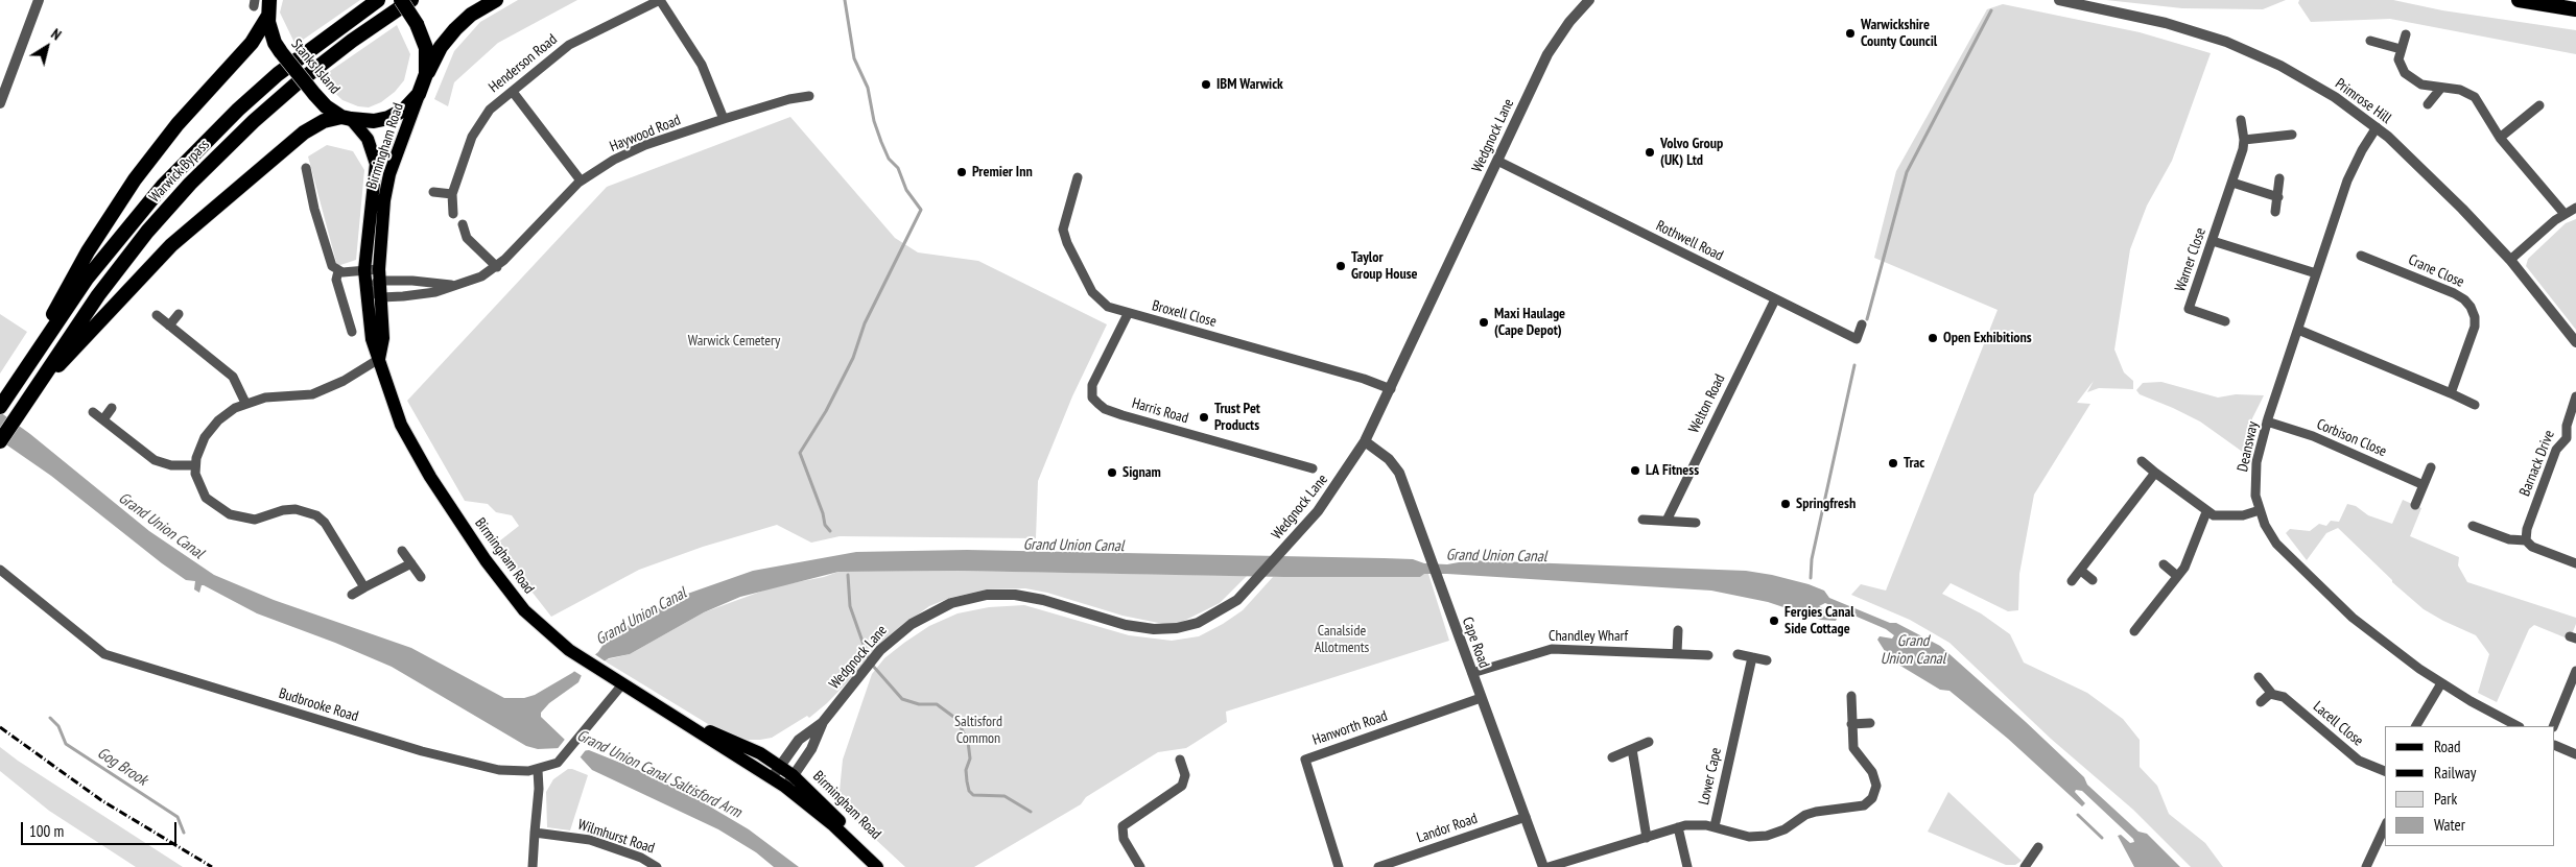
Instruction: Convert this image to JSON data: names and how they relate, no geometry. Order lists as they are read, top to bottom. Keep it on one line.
{"streets":{"highway":["Stanks Island","Warwick Bypass"],"main road":["Birmingham Road"],"street":["Henderson Road","Primrose Hill","Haywood Road","Wedgnock Lane","Rothwell Road","Warner Close","Crane Close","Broxell Close","Welton Road","Harris Road","Corbison Close","Deansway","Barnack Drive","Chandley Wharf","Cape Road","Budbrooke Road","Lacell Close","Hanworth Road","Lower Cape","Landor Road","Wilmhurst Road"]},"crossings":[["Stanks Island","Birmingham Road"],["Primrose Hill","Deansway"],["Haywood Road","Birmingham Road"],["Wedgnock Lane","Birmingham Road"],["Wedgnock Lane","Rothwell Road"],["Wedgnock Lane","Broxell Close"],["Wedgnock Lane","Cape Road"],["Birmingham Road","Budbrooke Road"],["Rothwell Road","Welton Road"],["Broxell Close","Harris Road"],["Corbison Close","Deansway"],["Chandley Wharf","Cape Road"],["Cape Road","Hanworth Road"],["Cape Road","Landor Road"]],"water":["Grand Union Canal","Gog Brook","Grand Union Canal Saltisford Arm"],"parks":["Warwick Cemetery","Canalside Allotments","Saltisford Common"],"places":["Warwickshire County Council","IBM Warwick","Volvo Group (UK) Ltd","Premier Inn","Taylor Group House","Maxi Haulage (Cape Depot)","Open Exhibitions","Trust Pet Products","Trac","LA Fitness","Signam","Springfresh","Fergies Canal Side Cottage"],"legend":["Road","Railway","Park","Water"],"scale_bar":"100 m","north":"top right"}
